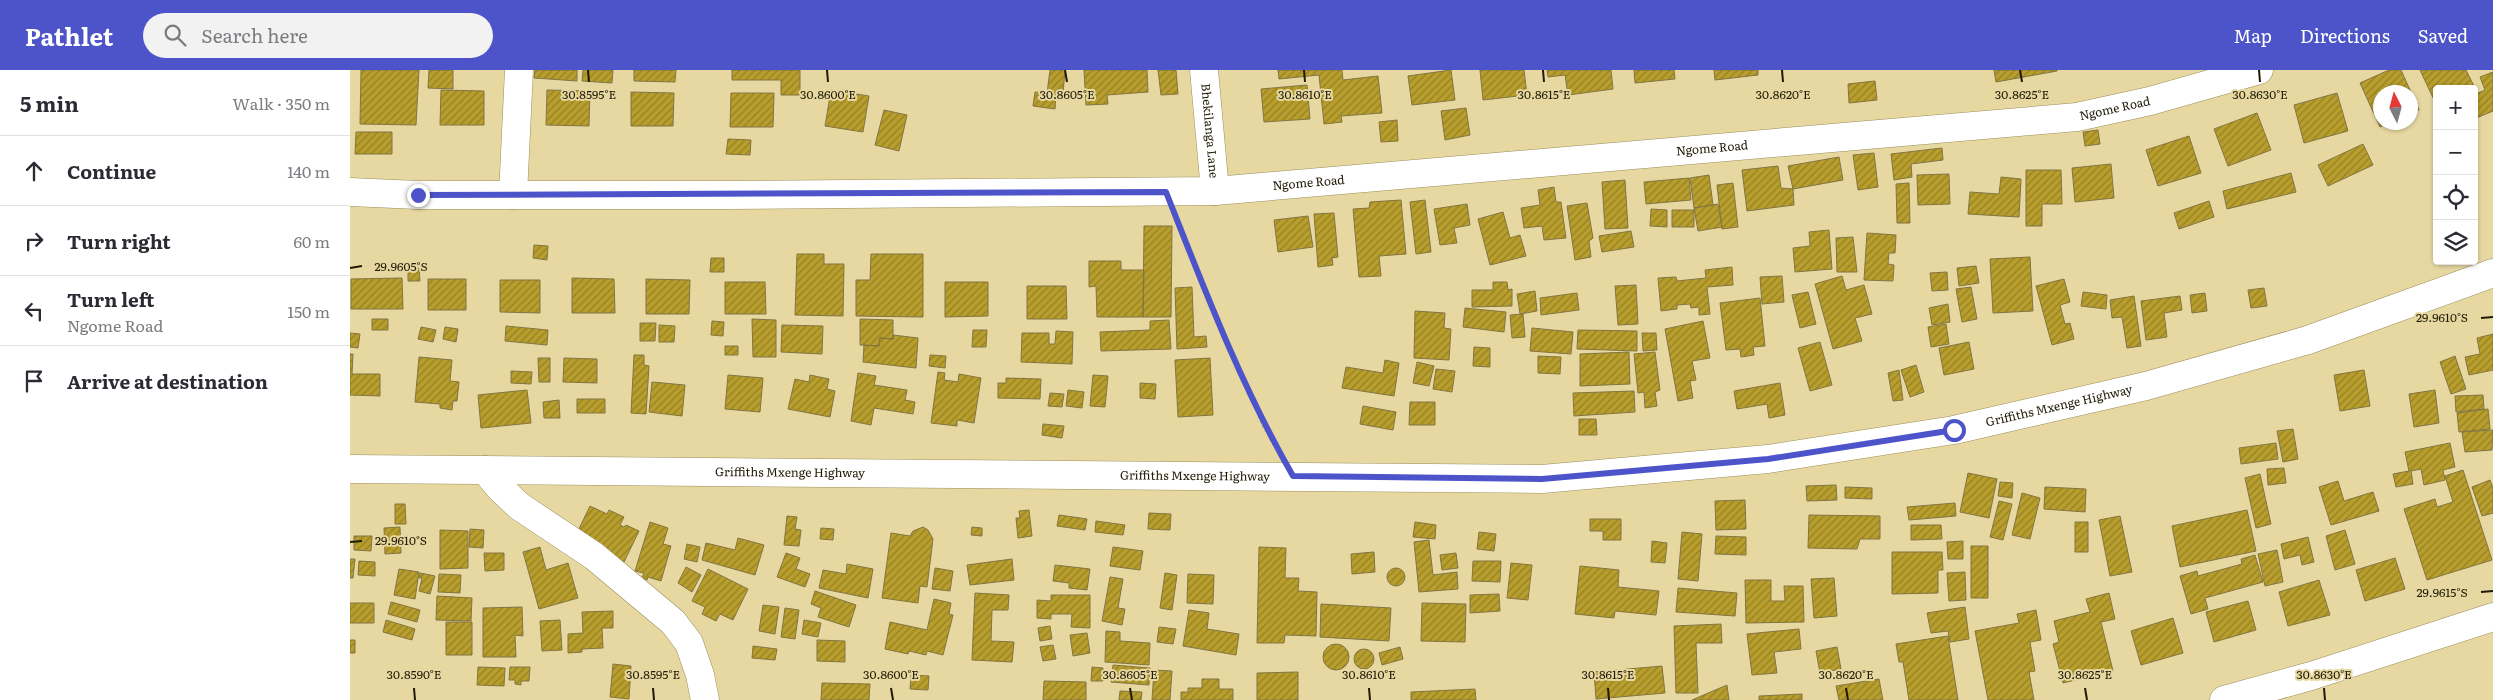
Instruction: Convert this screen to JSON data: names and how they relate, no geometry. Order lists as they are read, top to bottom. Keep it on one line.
{"streets":{"street":["Ngome Road","Bhekilanga Lane","Griffiths Mxenge Highway"]},"crossings":[["Ngome Road","Bhekilanga Lane"]],"north":"top","page":{"header":"Pathlet","search":"Search here","nav":["Map","Directions","Saved"],"heading":["5 min","Walk · 350 m"],"map_buttons":["+","−"],"list":[["Continue","140 m"],["Turn right","60 m"],["Turn left","Ngome Road","150 m"],"Arrive at destination"]},"coordinates":["30.8595°E","30.8600°E","30.8605°E","30.8610°E","30.8615°E","30.8620°E","30.8625°E","30.8630°E","29.9605°S","29.9610°S","29.9615°S","30.8590°E"]}
